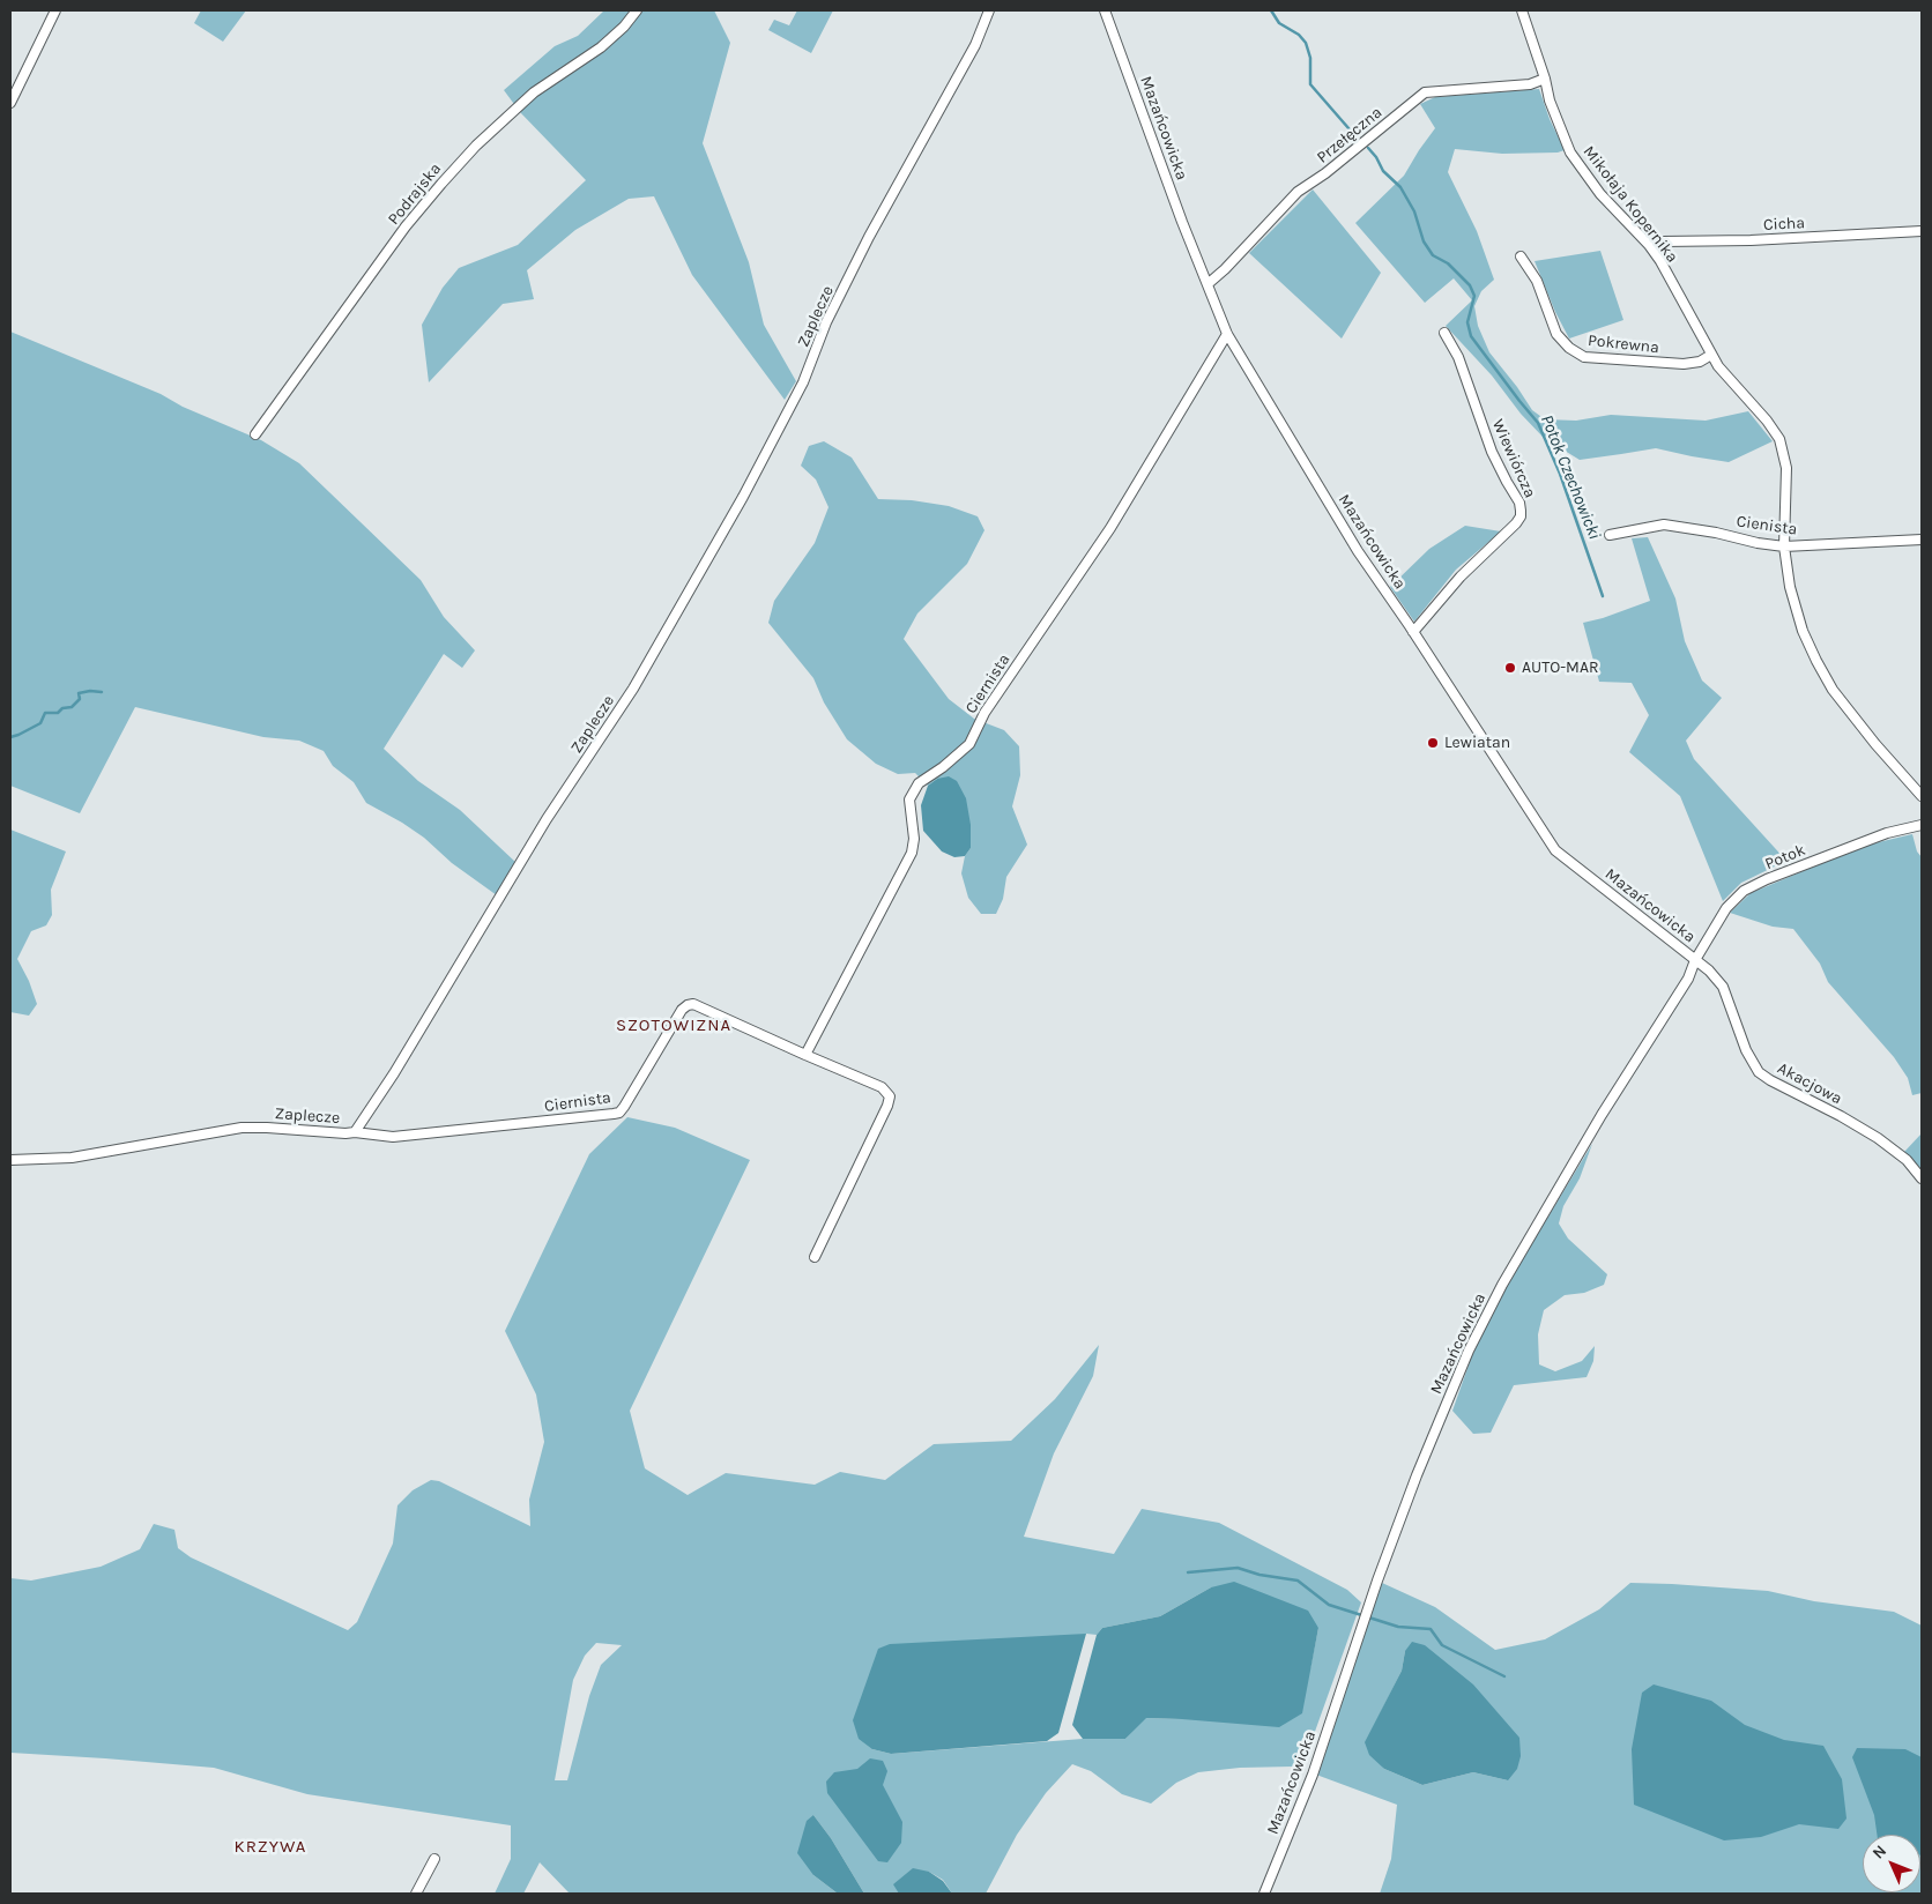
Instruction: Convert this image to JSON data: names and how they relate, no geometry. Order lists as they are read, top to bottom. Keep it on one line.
{"streets":{"street":["Mazańcowicka","Przełęczna","Podrajska","Mikołaja Kopernika","Cicha","Zaplecze","Pokrewna","Wiewiórcza","Cienista","Ciernista","Potok","Akacjowa"]},"crossings":[["Mazańcowicka","Przełęczna"],["Mazańcowicka","Wiewiórcza"],["Mazańcowicka","Ciernista"],["Mazańcowicka","Potok"],["Mazańcowicka","Akacjowa"],["Przełęczna","Mikołaja Kopernika"],["Mikołaja Kopernika","Cicha"],["Mikołaja Kopernika","Pokrewna"],["Mikołaja Kopernika","Cienista"],["Zaplecze","Ciernista"],["Potok","Akacjowa"]],"districts":["SZOTOWIZNA","KRZYWA"],"water":["Potok Czechowicki"],"places":["AUTO-MAR","Lewiatan"],"north":"top left"}
